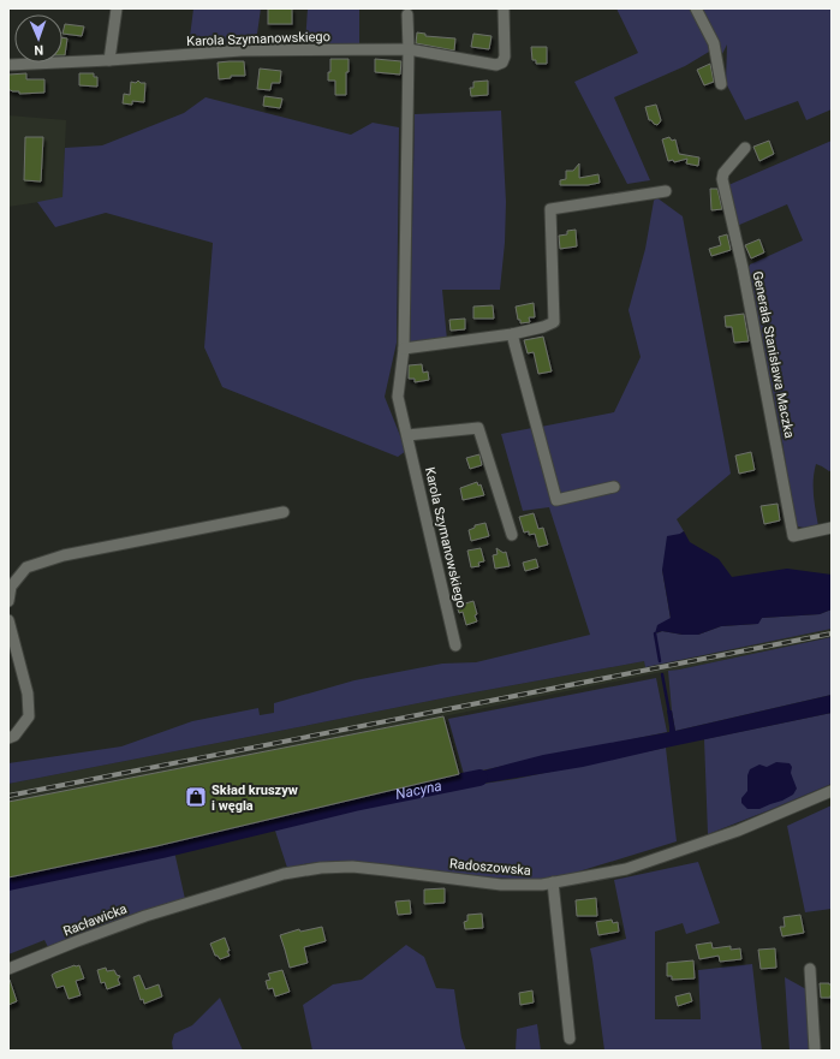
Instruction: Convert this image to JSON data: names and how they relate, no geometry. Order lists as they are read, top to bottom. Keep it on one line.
{"streets":{"street":["Karola Szymanowskiego","Generała Stanisława Maczka","Radoszowska","Racławicka"]},"crossings":[["Radoszowska","Racławicka"]],"water":["Nacyna"],"places":{"shop":["Skład kruszyw i węgla"]},"north":"bottom"}
